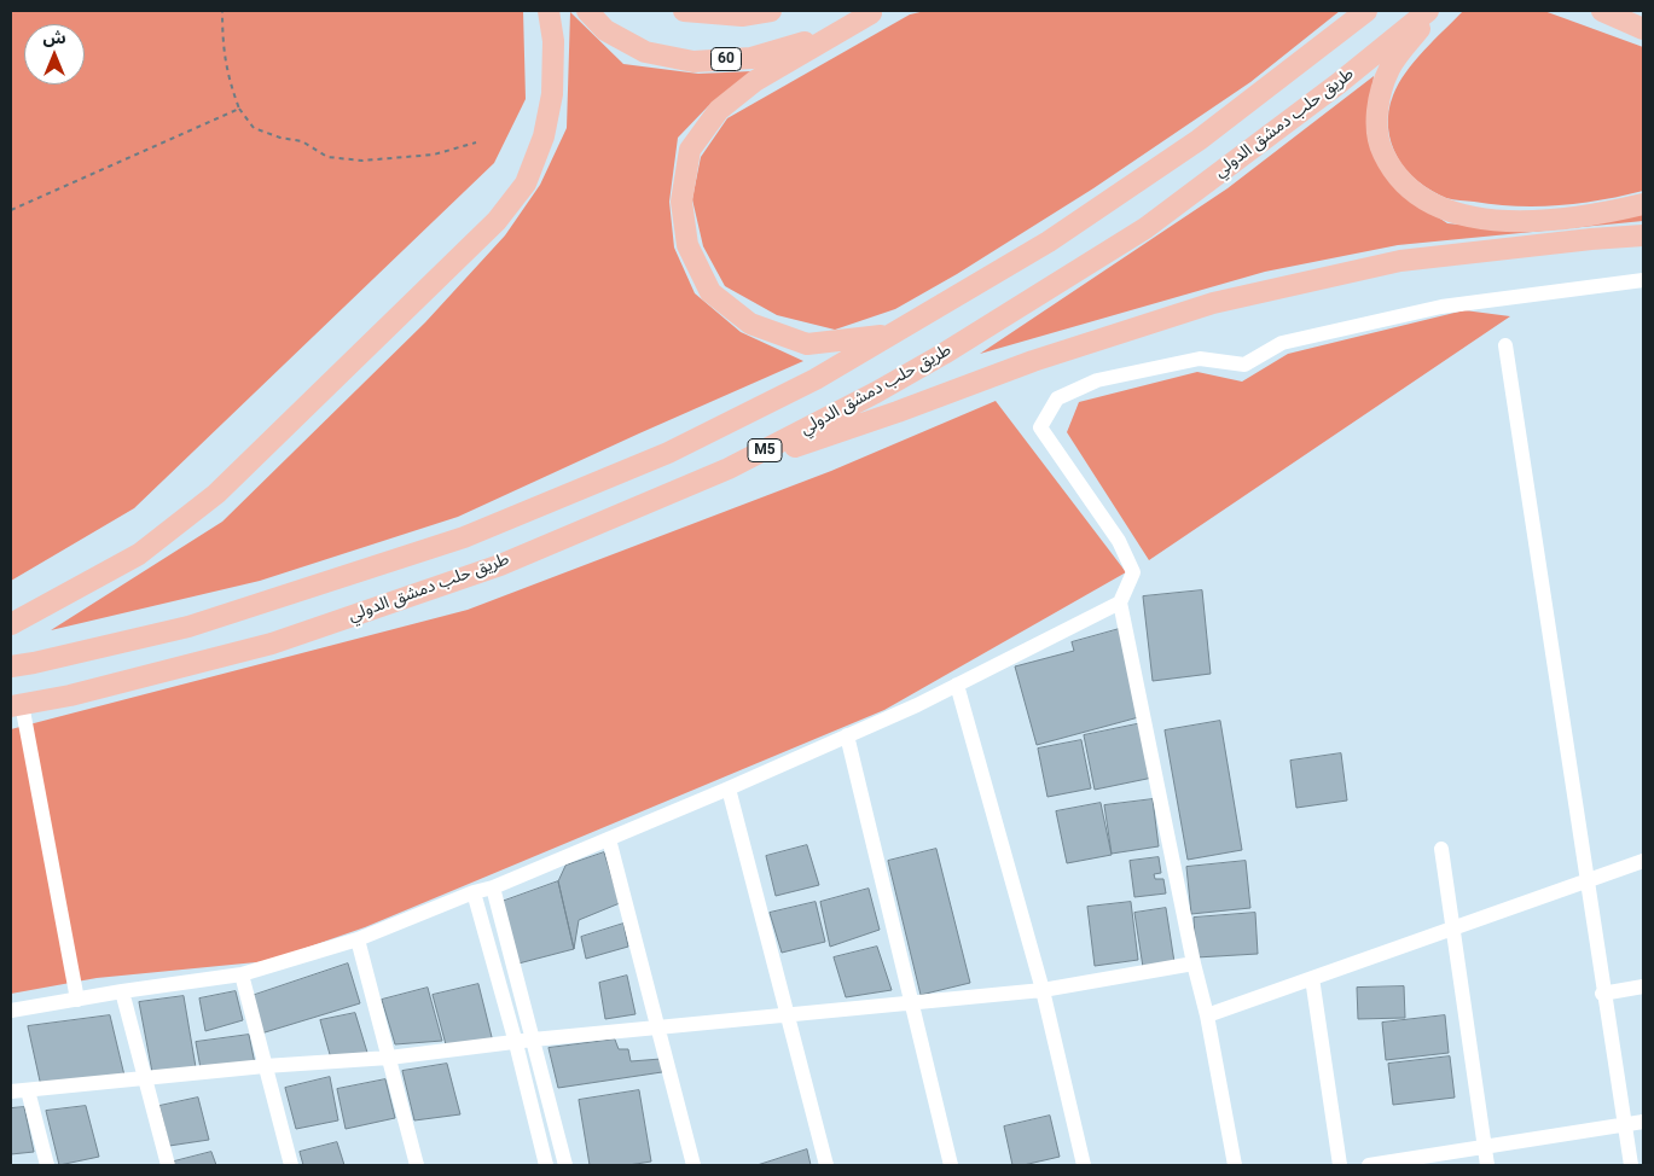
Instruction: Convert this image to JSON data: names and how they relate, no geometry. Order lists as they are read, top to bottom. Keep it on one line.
{"streets":{"highway":["60","طريق حلب دمشق الدولي","M5"]},"north":"top"}
